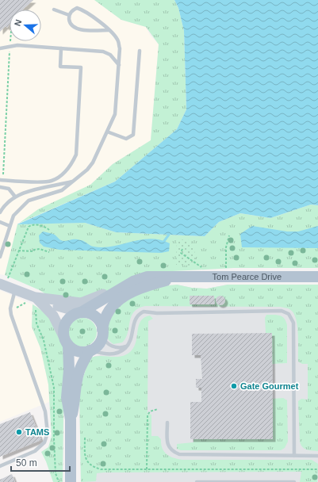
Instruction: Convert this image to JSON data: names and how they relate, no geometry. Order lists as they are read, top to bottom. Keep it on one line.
{"streets":{"main road":["Tom Pearce Drive"]},"places":["Gate Gourmet","TAMS"],"scale_bar":"50 m","north":"left"}
